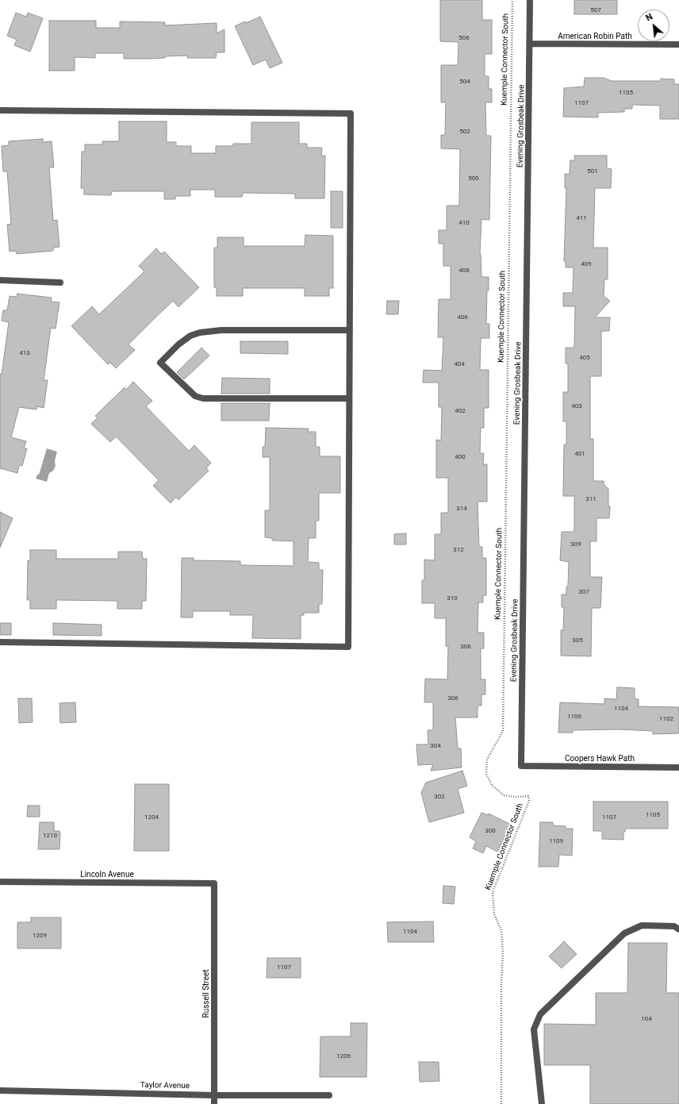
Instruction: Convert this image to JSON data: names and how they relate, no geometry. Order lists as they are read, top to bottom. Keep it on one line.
{"streets":{"street":["American Robin Path","Evening Grosbeak Drive","Coopers Hawk Path","Lincoln Avenue","Russell Street","Taylor Avenue"],"path":["Kuemple Connector South"]},"crossings":[["American Robin Path","Evening Grosbeak Drive"],["Evening Grosbeak Drive","Coopers Hawk Path"],["Lincoln Avenue","Russell Street"],["Russell Street","Taylor Avenue"]],"house_numbers":["507","506","504","1105","1107","502","501","500","411","410","409","408","406","413","405","404","403","402","401","400","311","314","309","312","307","310","305","308","306","1104","1106","1102","304","302","1105","1204","1107","300","1210","1109","1104","1209","1107","104","1206"],"north":"top left"}
